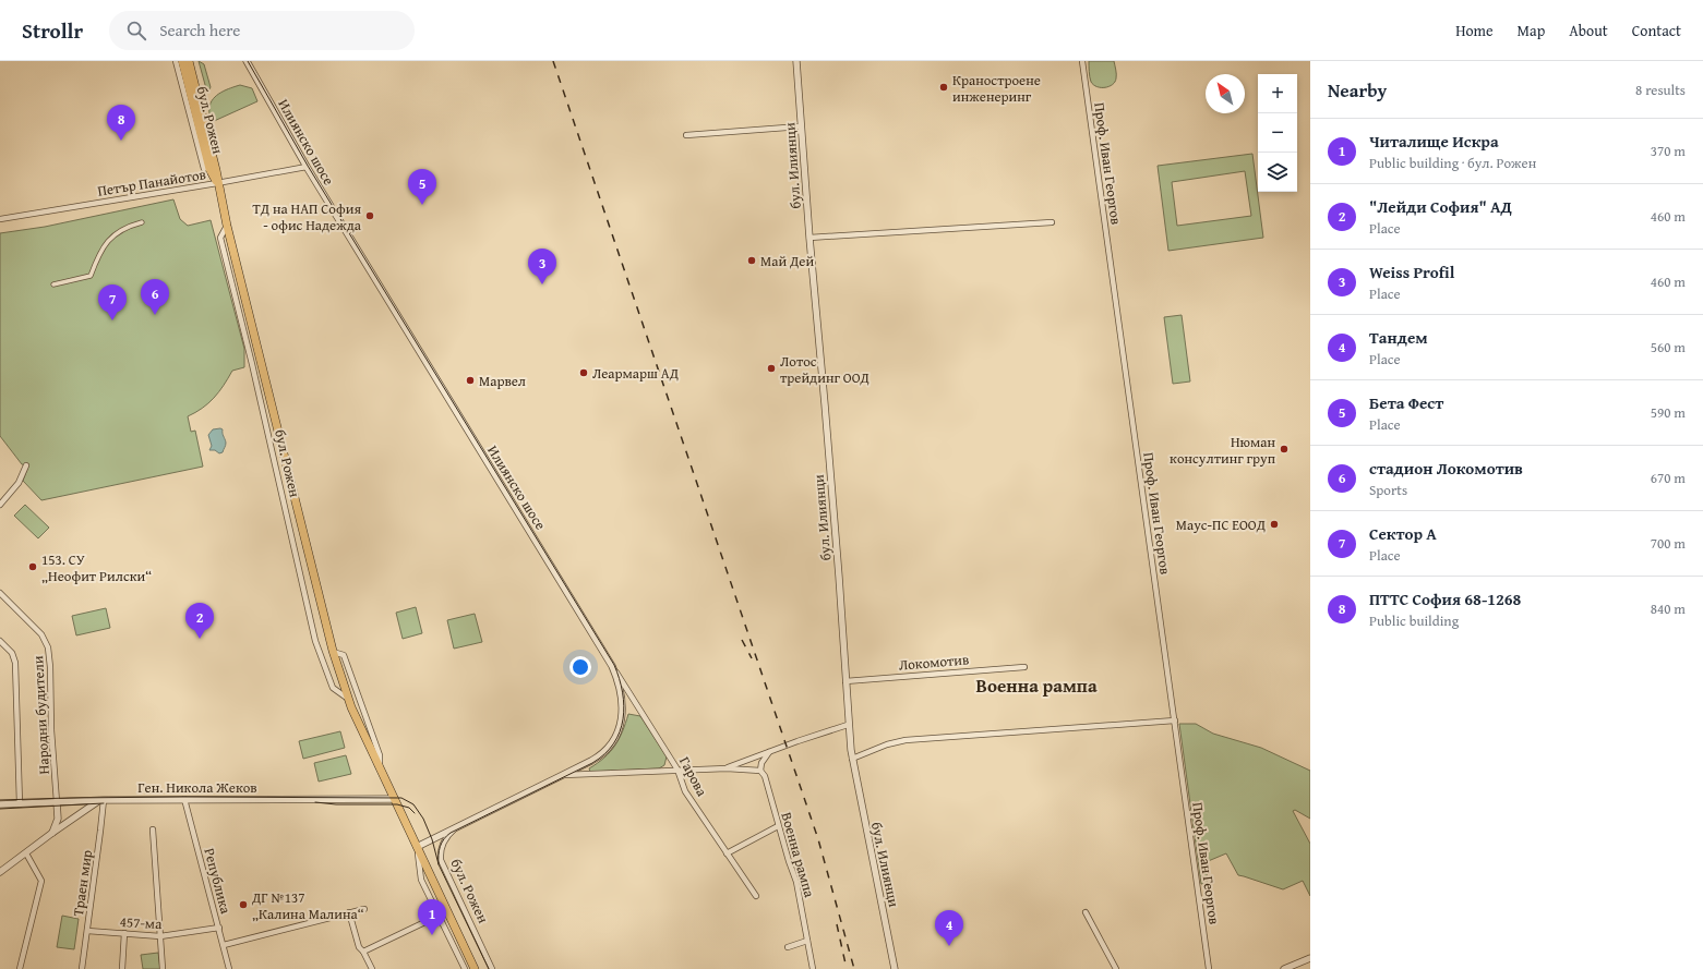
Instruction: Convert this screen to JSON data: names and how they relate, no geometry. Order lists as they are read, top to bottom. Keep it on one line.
{"streets":{"main road":["бул. Рожен"],"street":["Илиянско шосе","Проф. Иван Георгов","бул. Илиянци","Петър Панайотов","Локомотив","Народни будители","Гарова","Ген. Никола Жеков","Военна рампа","Република","Траен мир","457-ма"]},"crossings":[["бул. Рожен","Илиянско шосе"],["бул. Рожен","Петър Панайотов"],["бул. Рожен","Ген. Никола Жеков"],["Илиянско шосе","Петър Панайотов"],["Илиянско шосе","Гарова"],["бул. Илиянци","Локомотив"],["Народни будители","Ген. Никола Жеков"],["Ген. Никола Жеков","Република"],["Ген. Никола Жеков","Траен мир"],["Република","457-ма"],["Траен мир","457-ма"]],"districts":["Военна рампа"],"places":["Краностроене инженеринг","ТД на НАП София - офис Надежда","Май Дей","Лотос трейдинг ООД","Леармарш АД","Марвел","Нюман консултинг груп","Маус-ПС ЕООД","153. СУ „Неофит Рилски“","ДГ №137 „Калина Малина“"],"north":"top left","page":{"header":"Strollr","search":"Search here","nav":["Home","Map","About","Contact"],"heading":["Nearby","8 results"],"map_buttons":["+","−"],"pins":["8","5","3","6","7","2","1","4"],"list":[{"mark":"1","name":"Читалище Искра","note":"Public building · бул. Рожен","value":"370 m"},{"mark":"2","name":"\"Лейди София\" АД","note":"Place","value":"460 m"},{"mark":"3","name":"Weiss Profil","note":"Place","value":"460 m"},{"mark":"4","name":"Тандем","note":"Place","value":"560 m"},{"mark":"5","name":"Бета Фест","note":"Place","value":"590 m"},{"mark":"6","name":"стадион Локомотив","note":"Sports","value":"670 m"},{"mark":"7","name":"Сектор А","note":"Place","value":"700 m"},{"mark":"8","name":"ПТТС София 68-1268","note":"Public building","value":"840 m"}]}}
